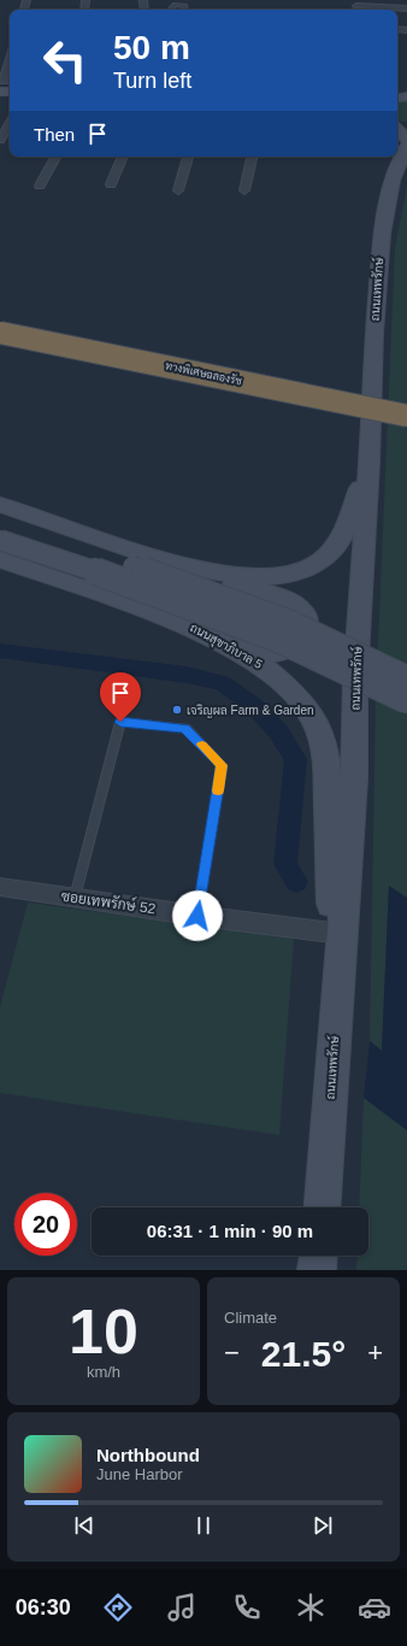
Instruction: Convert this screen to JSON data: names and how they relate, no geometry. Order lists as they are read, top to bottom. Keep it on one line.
{"streets":{"highway":["ทางพิเศษฉลองรัช"],"main road":["ถนนเทพรักษ์","ถนนสุขาภิบาล 5"],"street":["ซอยเทพรักษ์ 52"]},"crossings":[["ถนนเทพรักษ์","ถนนสุขาภิบาล 5"],["ถนนสุขาภิบาล 5","ซอยเทพรักษ์ 52"]],"places":["เจริญผล Farm & Garden"],"page":{"turn":["50 m","Turn left"],"then":"Then","limit":"20","trip":"06:31 · 1 min · 90 m","tile":[["10","km/h"],"Climate"],"heat":["−","21.5°","+"],"song":["Northbound","June Harbor"],"tabs":"06:30"}}
